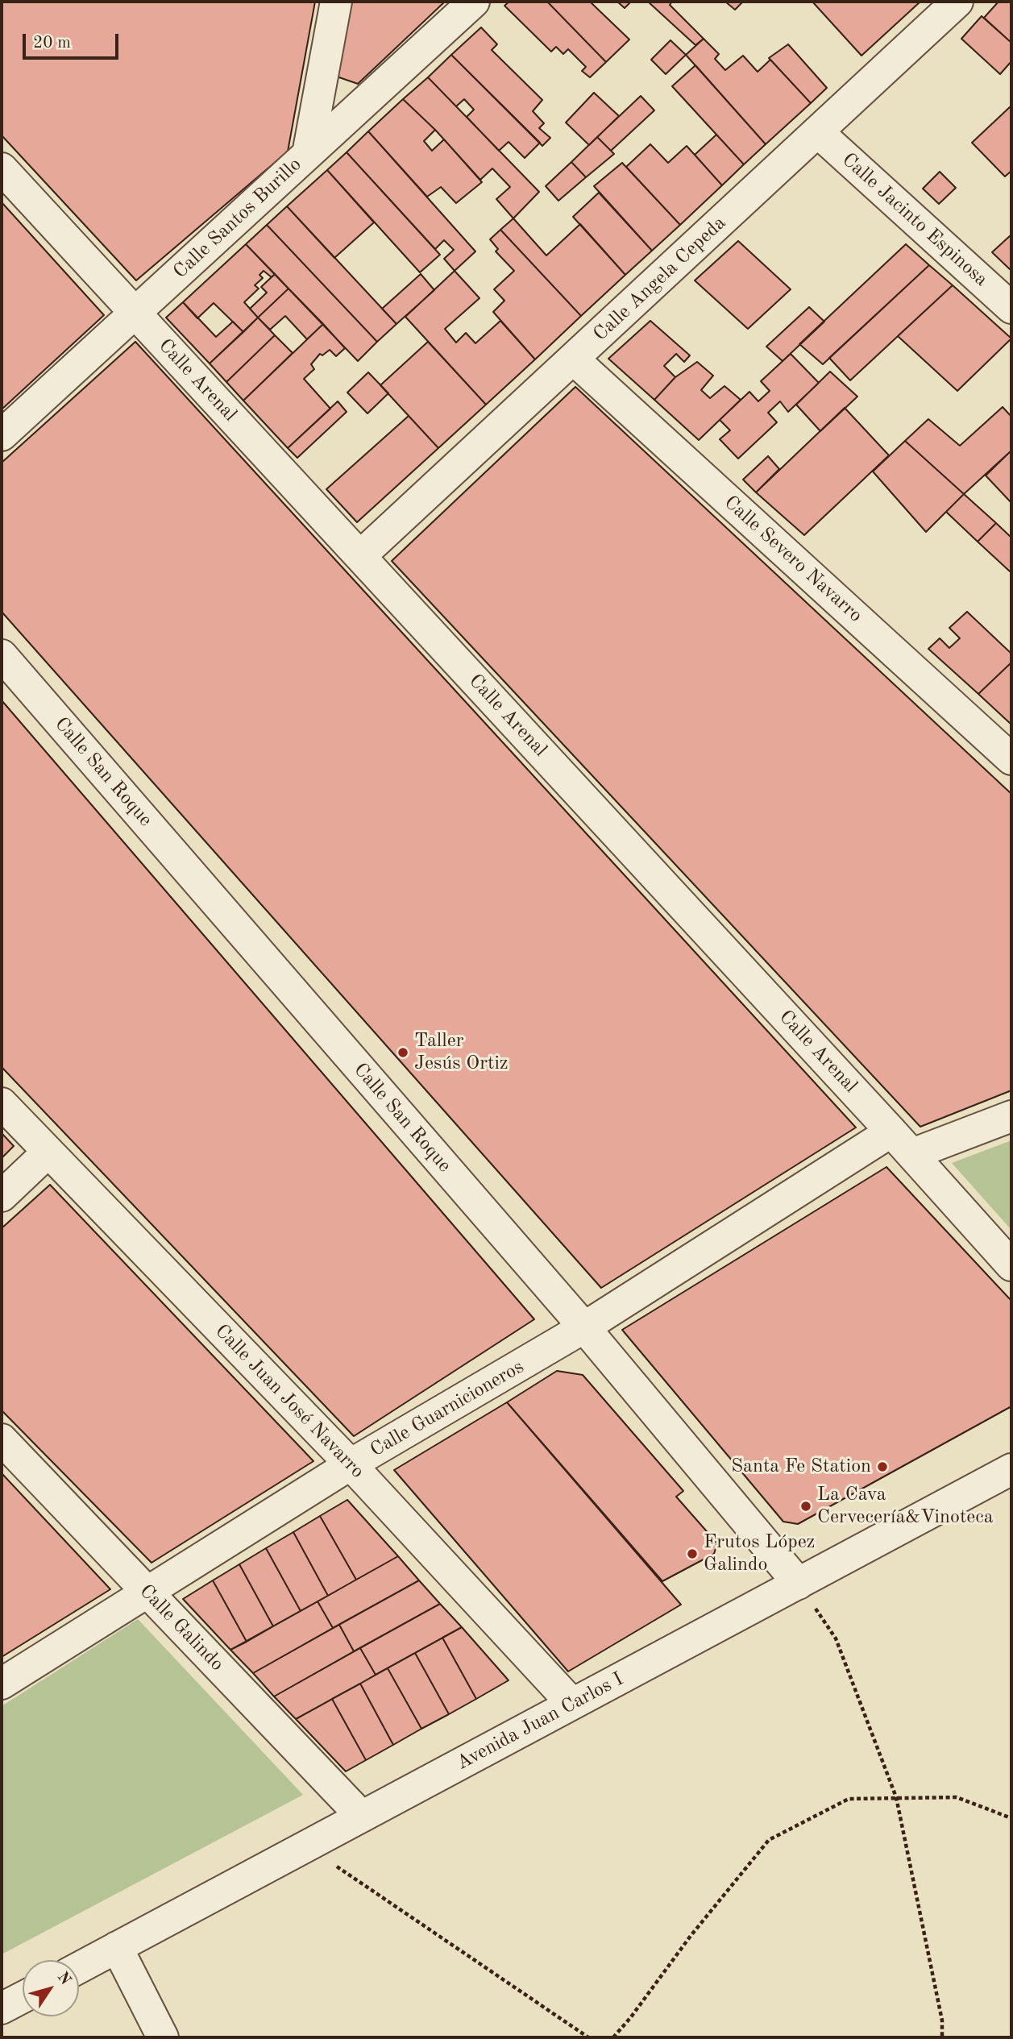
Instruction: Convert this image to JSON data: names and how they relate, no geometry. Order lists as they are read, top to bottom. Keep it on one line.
{"streets":{"street":["Calle Santos Burillo","Calle Jacinto Espinosa","Calle Angela Cepeda","Calle Arenal","Calle Severo Navarro","Calle San Roque","Calle Juan José Navarro","Calle Guarnicioneros","Calle Galindo","Avenida Juan Carlos I"]},"crossings":[["Calle Santos Burillo","Calle Arenal"],["Calle Jacinto Espinosa","Calle Angela Cepeda"],["Calle Angela Cepeda","Calle Arenal"],["Calle Angela Cepeda","Calle Severo Navarro"],["Calle Arenal","Calle Guarnicioneros"],["Calle San Roque","Calle Guarnicioneros"],["Calle San Roque","Avenida Juan Carlos I"],["Calle Juan José Navarro","Calle Guarnicioneros"],["Calle Juan José Navarro","Avenida Juan Carlos I"],["Calle Guarnicioneros","Calle Galindo"],["Calle Galindo","Avenida Juan Carlos I"]],"places":["Taller Jesús Ortiz","Santa Fe Station","La Cava Cervecería&Vinoteca","Frutos López Galindo"],"scale_bar":"20 m","north":"top right"}
